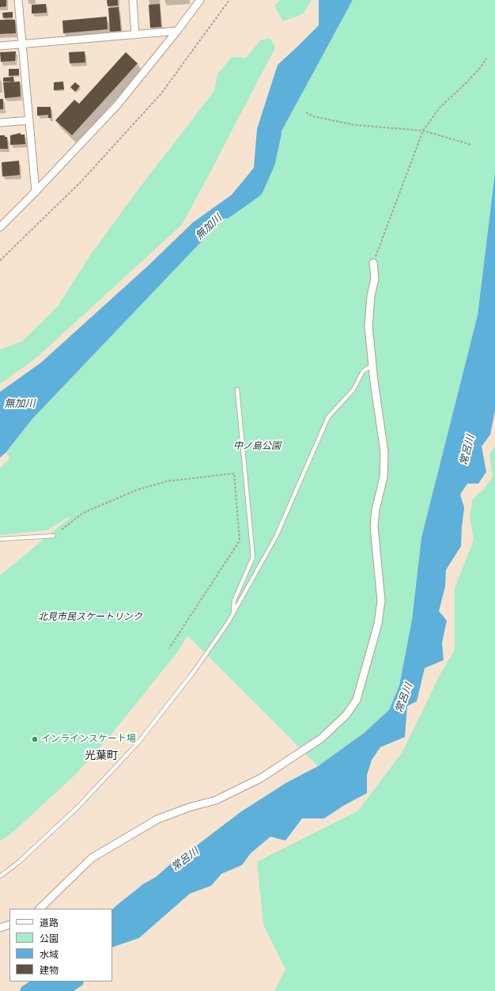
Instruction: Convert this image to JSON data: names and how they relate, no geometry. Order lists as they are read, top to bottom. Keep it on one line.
{"districts":["光葉町"],"water":["無加川","常呂川"],"parks":["中ノ島公園","北見市民スケートリンク"],"places":["インラインスケート場"],"legend":["道路","公園","水域","建物"]}
